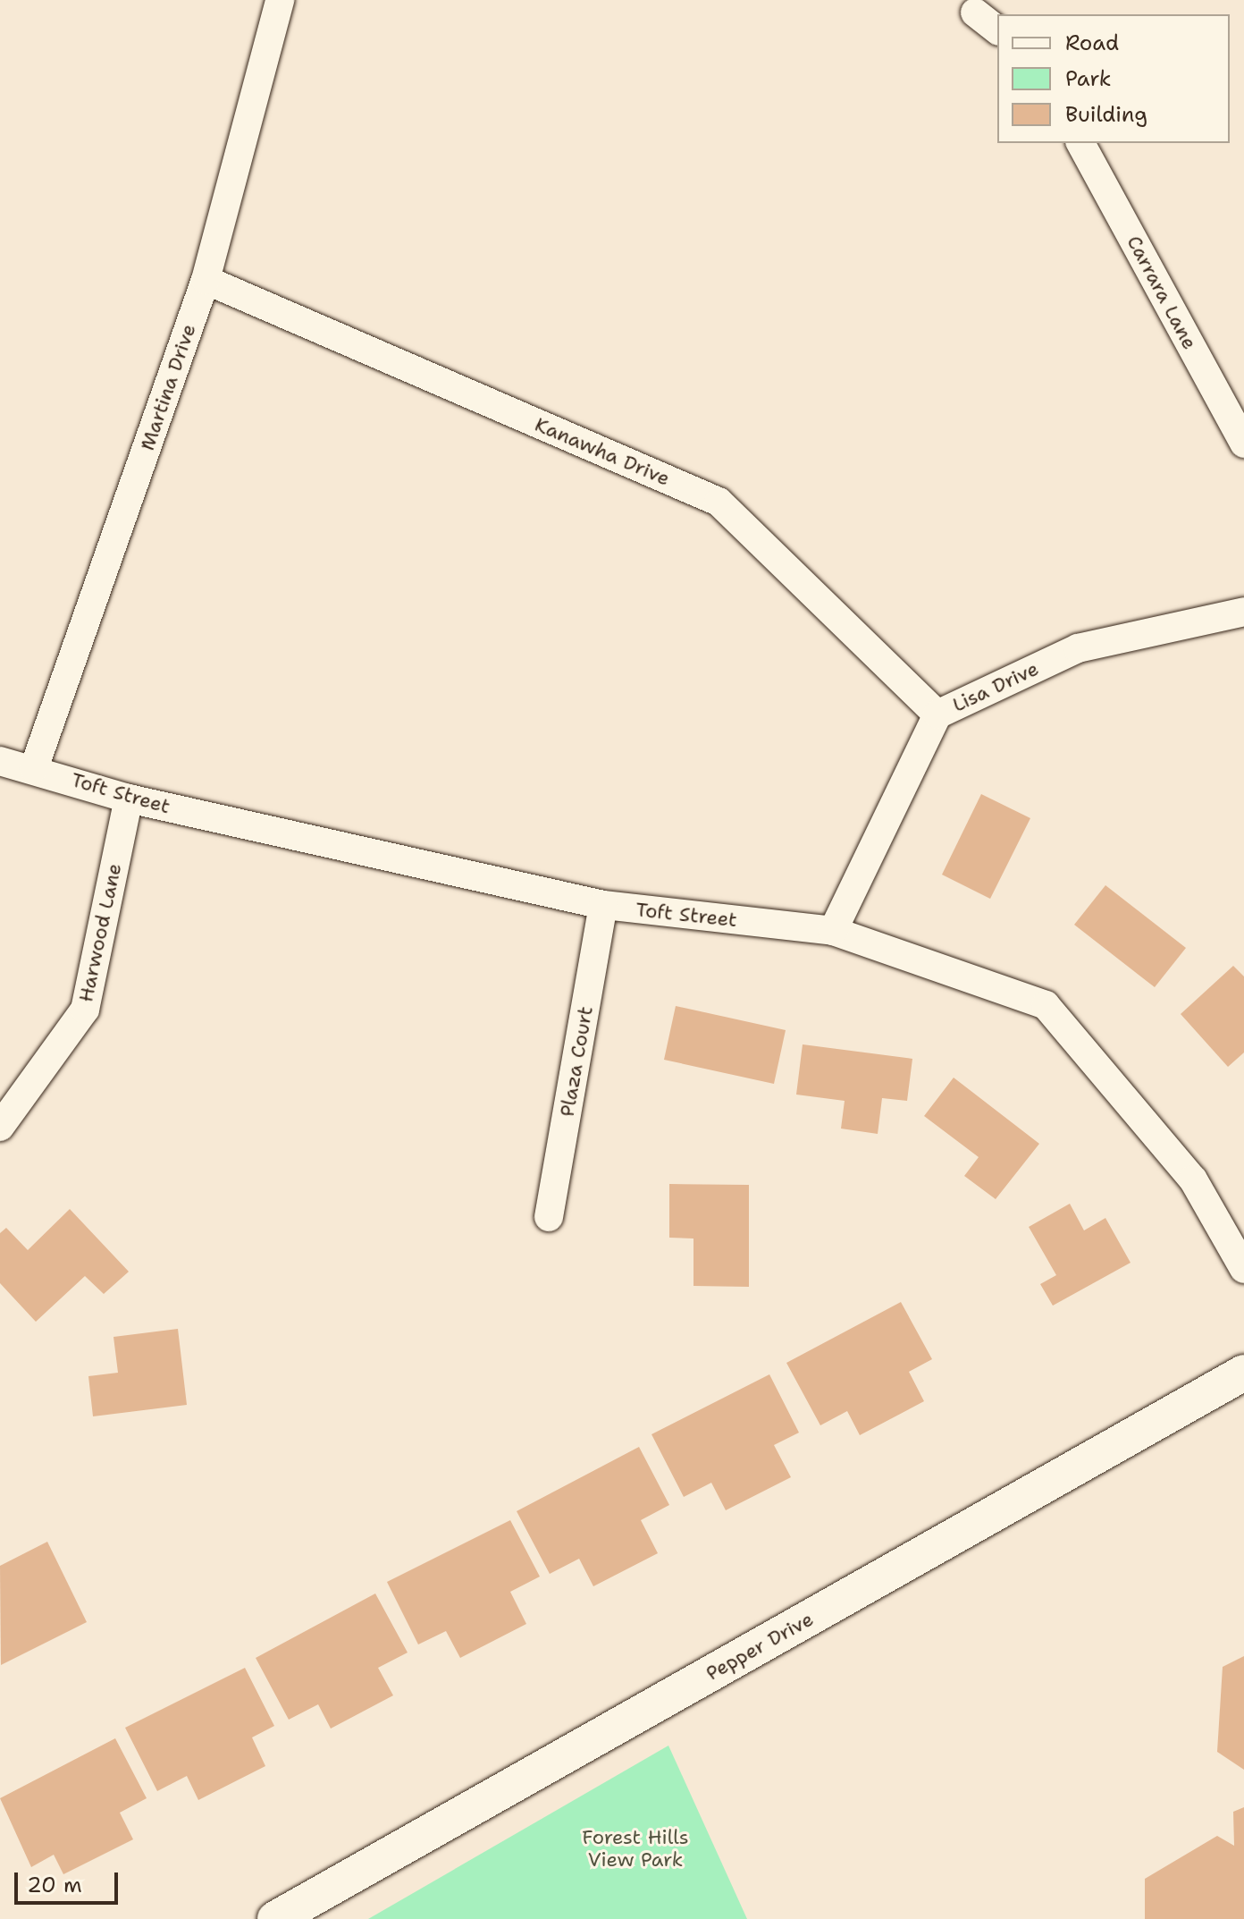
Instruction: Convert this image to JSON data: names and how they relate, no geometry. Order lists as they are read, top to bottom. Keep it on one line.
{"streets":{"street":["Carrara Lane","Martina Drive","Kanawha Drive","Lisa Drive","Toft Street","Harwood Lane","Plaza Court","Pepper Drive"]},"crossings":[["Martina Drive","Kanawha Drive"],["Martina Drive","Toft Street"],["Kanawha Drive","Lisa Drive"],["Lisa Drive","Toft Street"],["Toft Street","Harwood Lane"],["Toft Street","Plaza Court"]],"parks":["Forest Hills View Park"],"legend":["Road","Park","Building"],"scale_bar":"20 m"}
